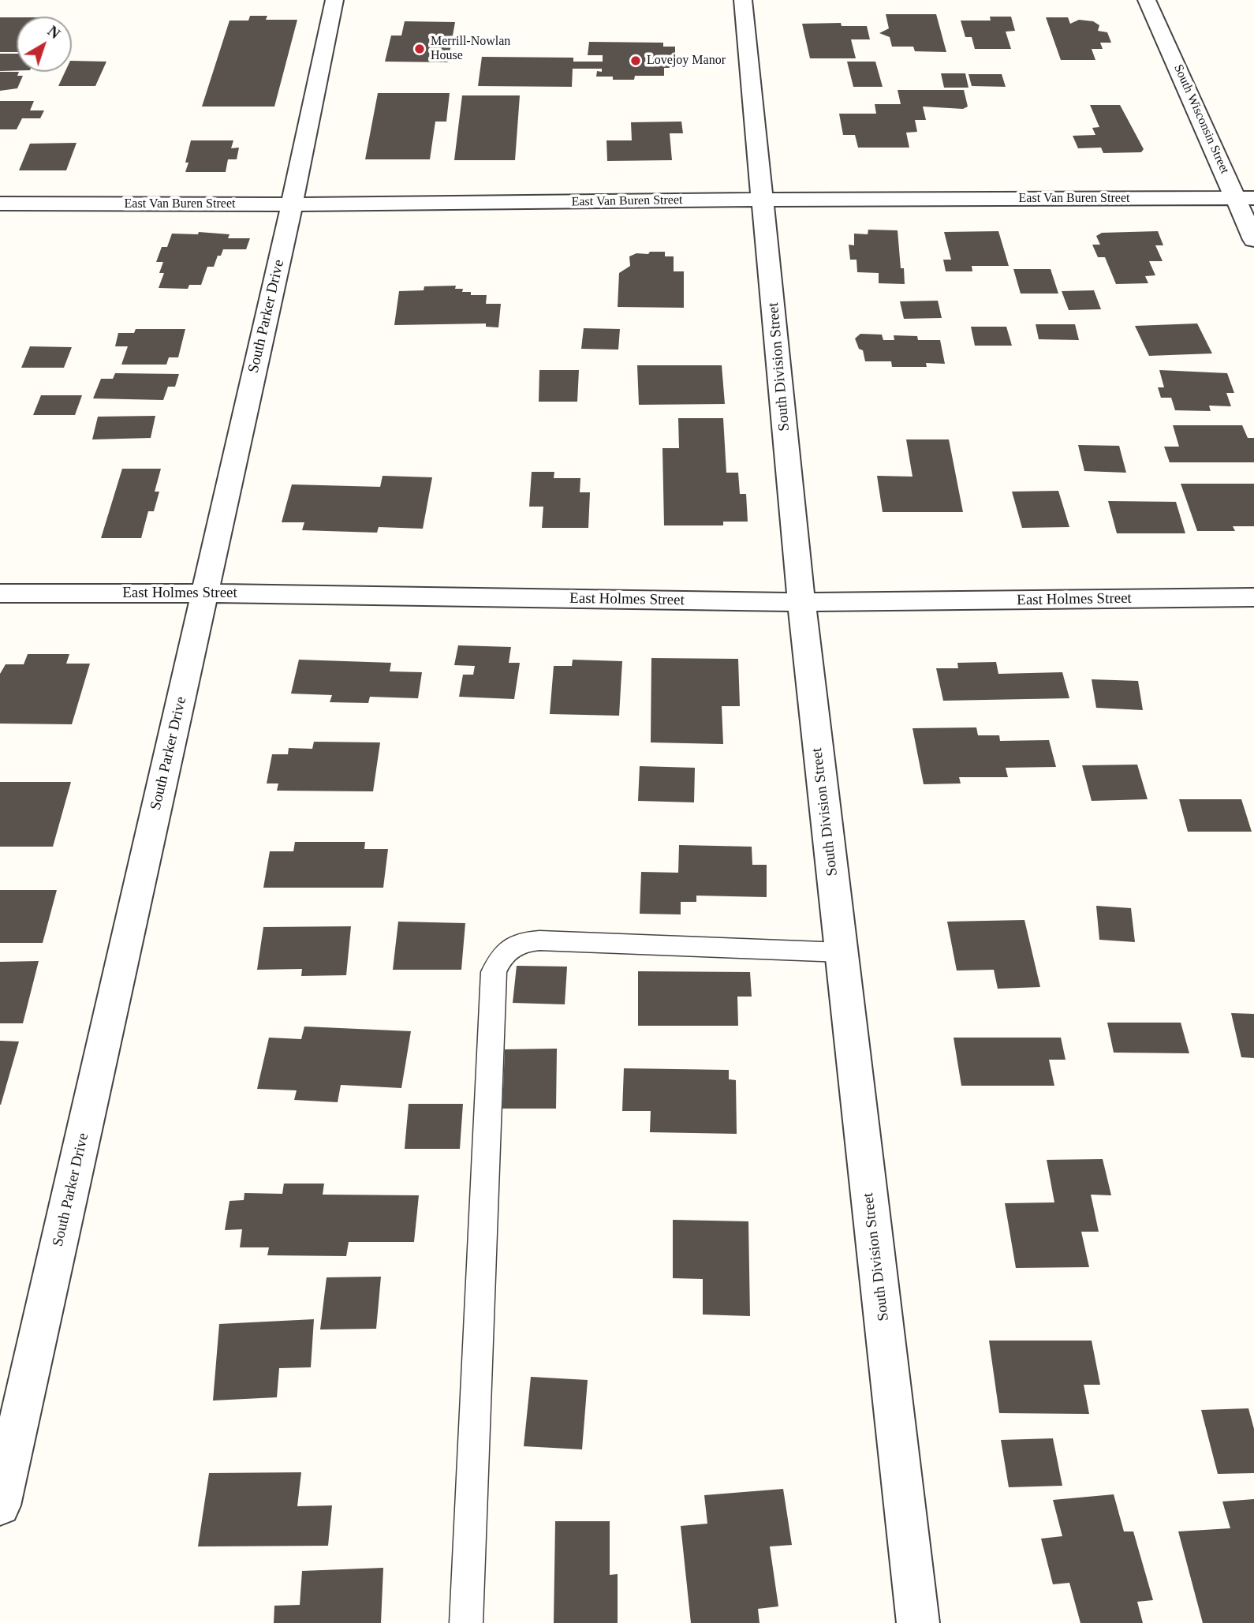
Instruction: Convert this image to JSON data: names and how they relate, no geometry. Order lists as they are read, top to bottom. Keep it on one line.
{"streets":{"street":["South Wisconsin Street","East Van Buren Street","South Parker Drive","South Division Street","East Holmes Street"]},"crossings":[["South Wisconsin Street","East Van Buren Street"],["East Van Buren Street","South Parker Drive"],["East Van Buren Street","South Division Street"],["South Parker Drive","East Holmes Street"],["South Division Street","East Holmes Street"]],"places":["Merrill-Nowlan House","Lovejoy Manor"],"north":"top right"}
